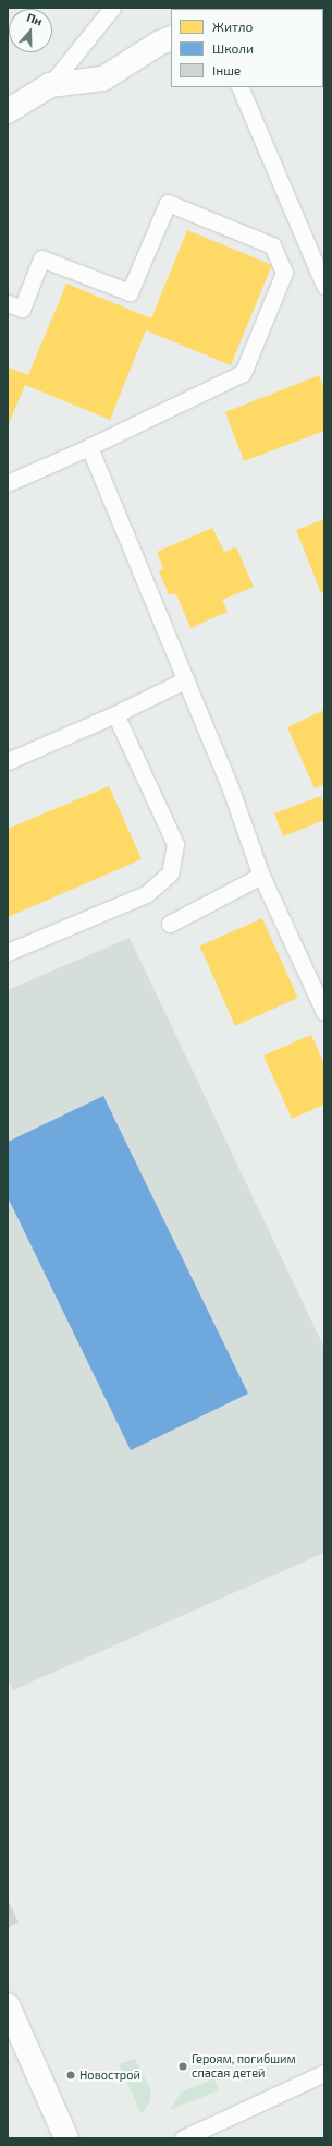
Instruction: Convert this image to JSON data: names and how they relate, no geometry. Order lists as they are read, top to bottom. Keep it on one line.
{"places":["Героям, погибшим спасая детей","Новострой"],"legend":["Житло","Школи","Інше"],"north":"top"}
